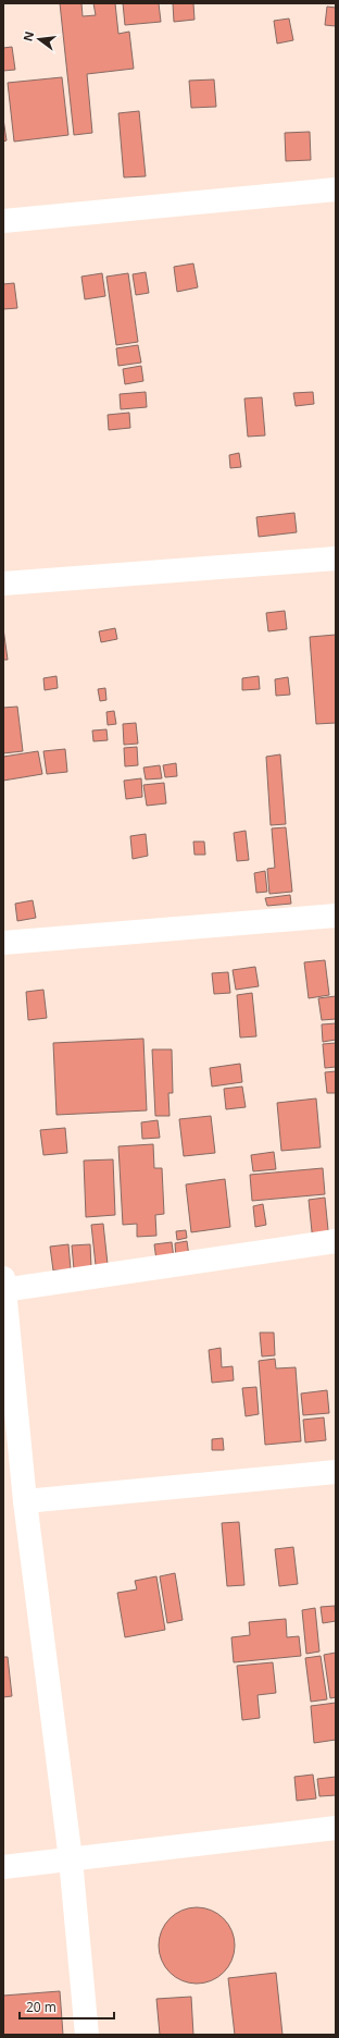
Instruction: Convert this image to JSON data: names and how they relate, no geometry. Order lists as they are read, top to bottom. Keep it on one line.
{"scale_bar":"20 m","north":"left"}
